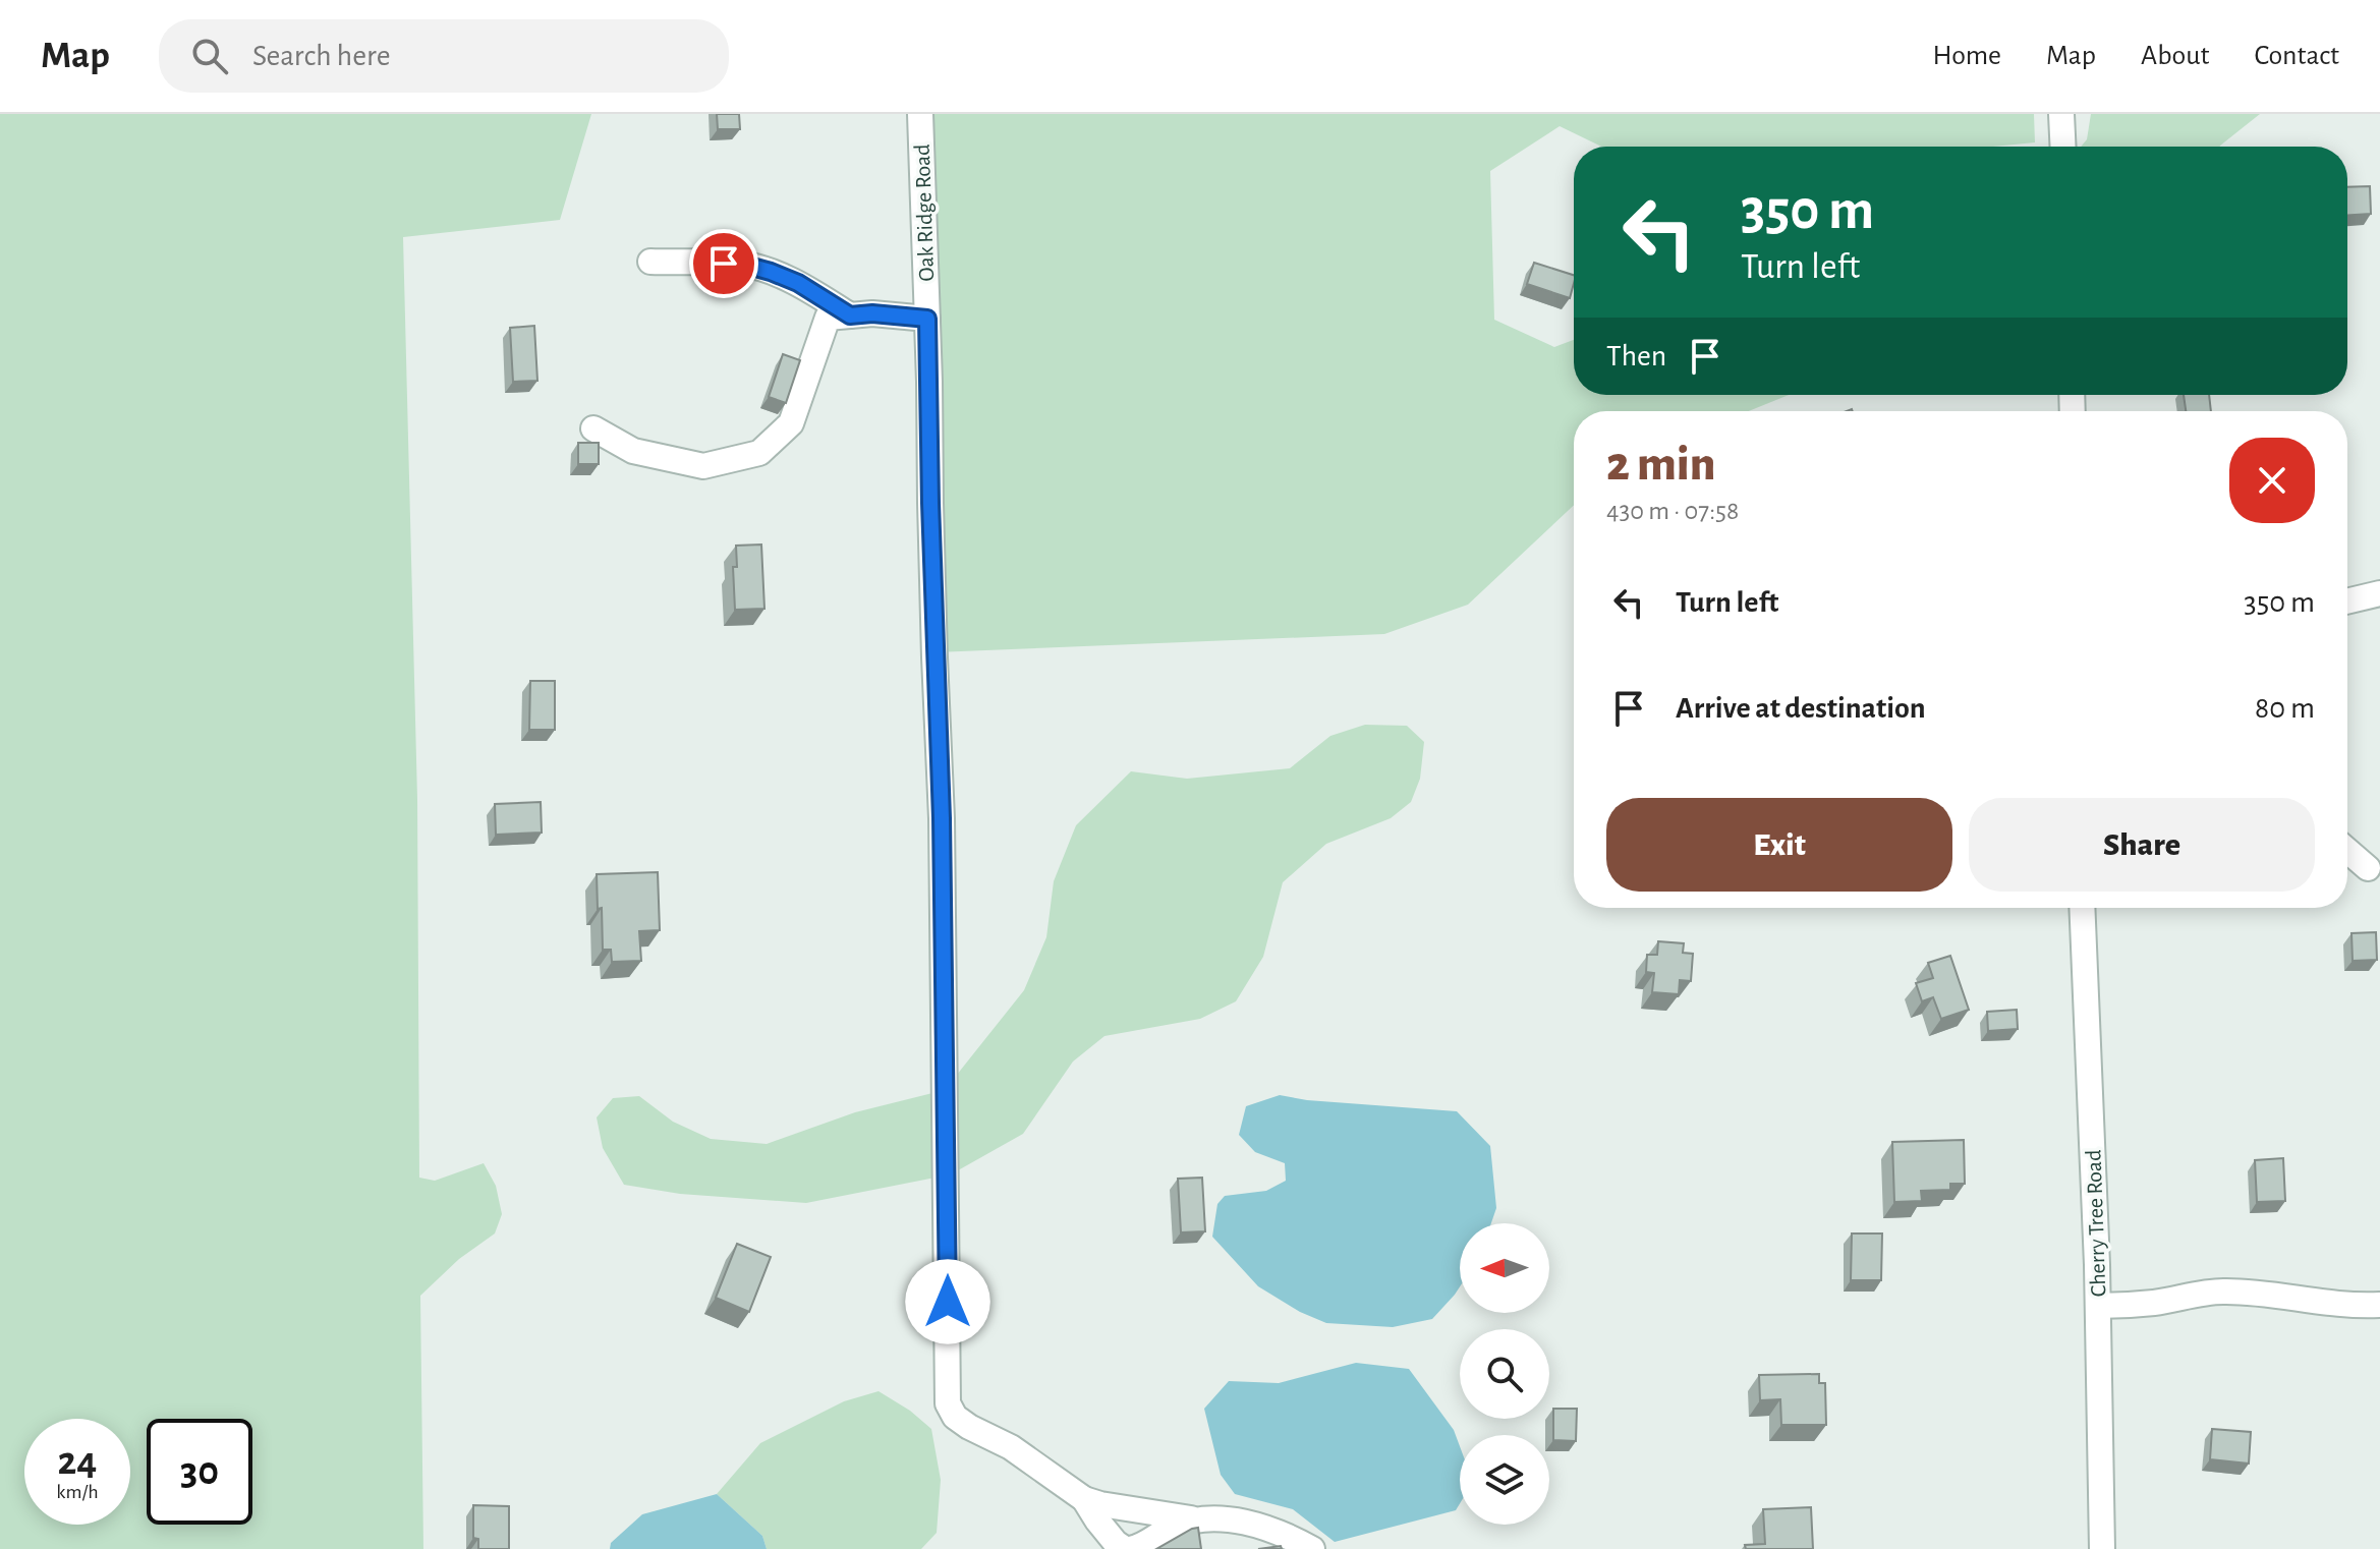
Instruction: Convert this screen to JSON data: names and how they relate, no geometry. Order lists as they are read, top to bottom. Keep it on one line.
{"streets":{"street":["Oak Ridge Road","Cherry Tree Road"]},"north":"left","page":{"header":"Map","search":"Search here","nav":["Home","Map","About","Contact"],"turn":["350 m","Turn left"],"then":"Then","heading":["2 min","430 m · 07:58"],"list":[{"name":"Turn left","value":"350 m"},{"name":"Arrive at destination","value":"80 m"}],"buttons":["Exit","Share"],"speed":"24 km/h","limit":"30"}}
